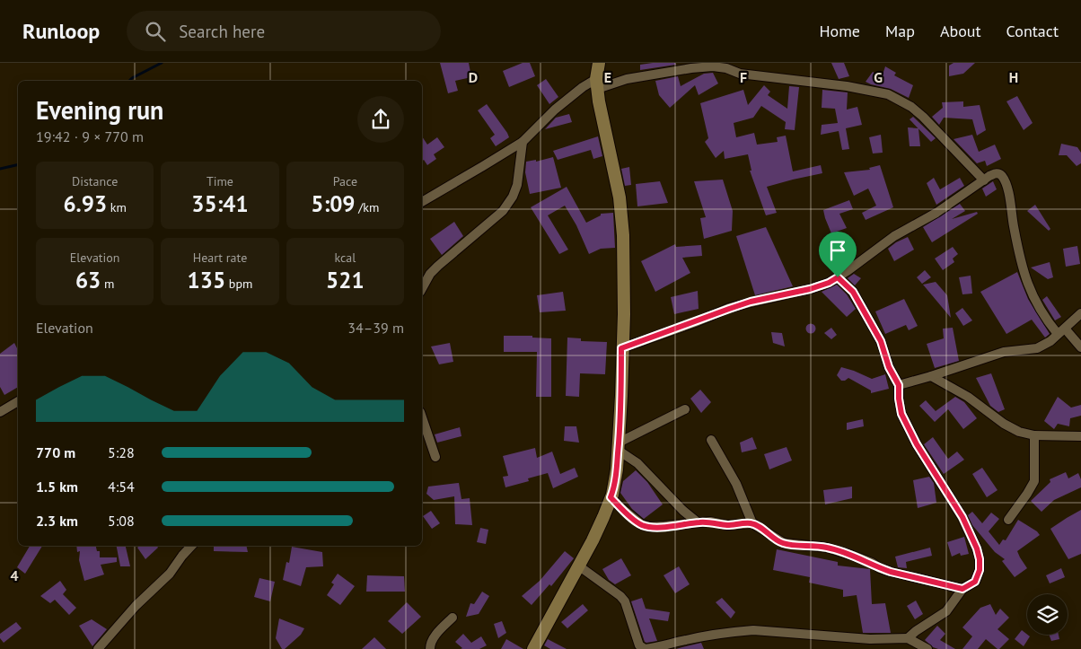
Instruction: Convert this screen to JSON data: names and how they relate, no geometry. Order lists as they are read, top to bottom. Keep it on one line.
{"page":{"header":"Runloop","search":"Search here","nav":["Home","Map","About","Contact"],"heading":["Evening run","19:42 · 9 × 770 m"],"stats":[["Distance","6.93 km"],["Time","35:41"],["Pace","5:09 /km"],["Elevation","63 m"],["Heart rate","135 bpm"],["kcal","521"]],"chart":["Elevation","34–39 m"],"list":[{"name":"770 m","note":"5:28"},{"name":"1.5 km","note":"4:54"},{"name":"2.3 km","note":"5:08"}]},"grid":{"columns":["D","E","F","G","H"],"rows":["4"]}}
